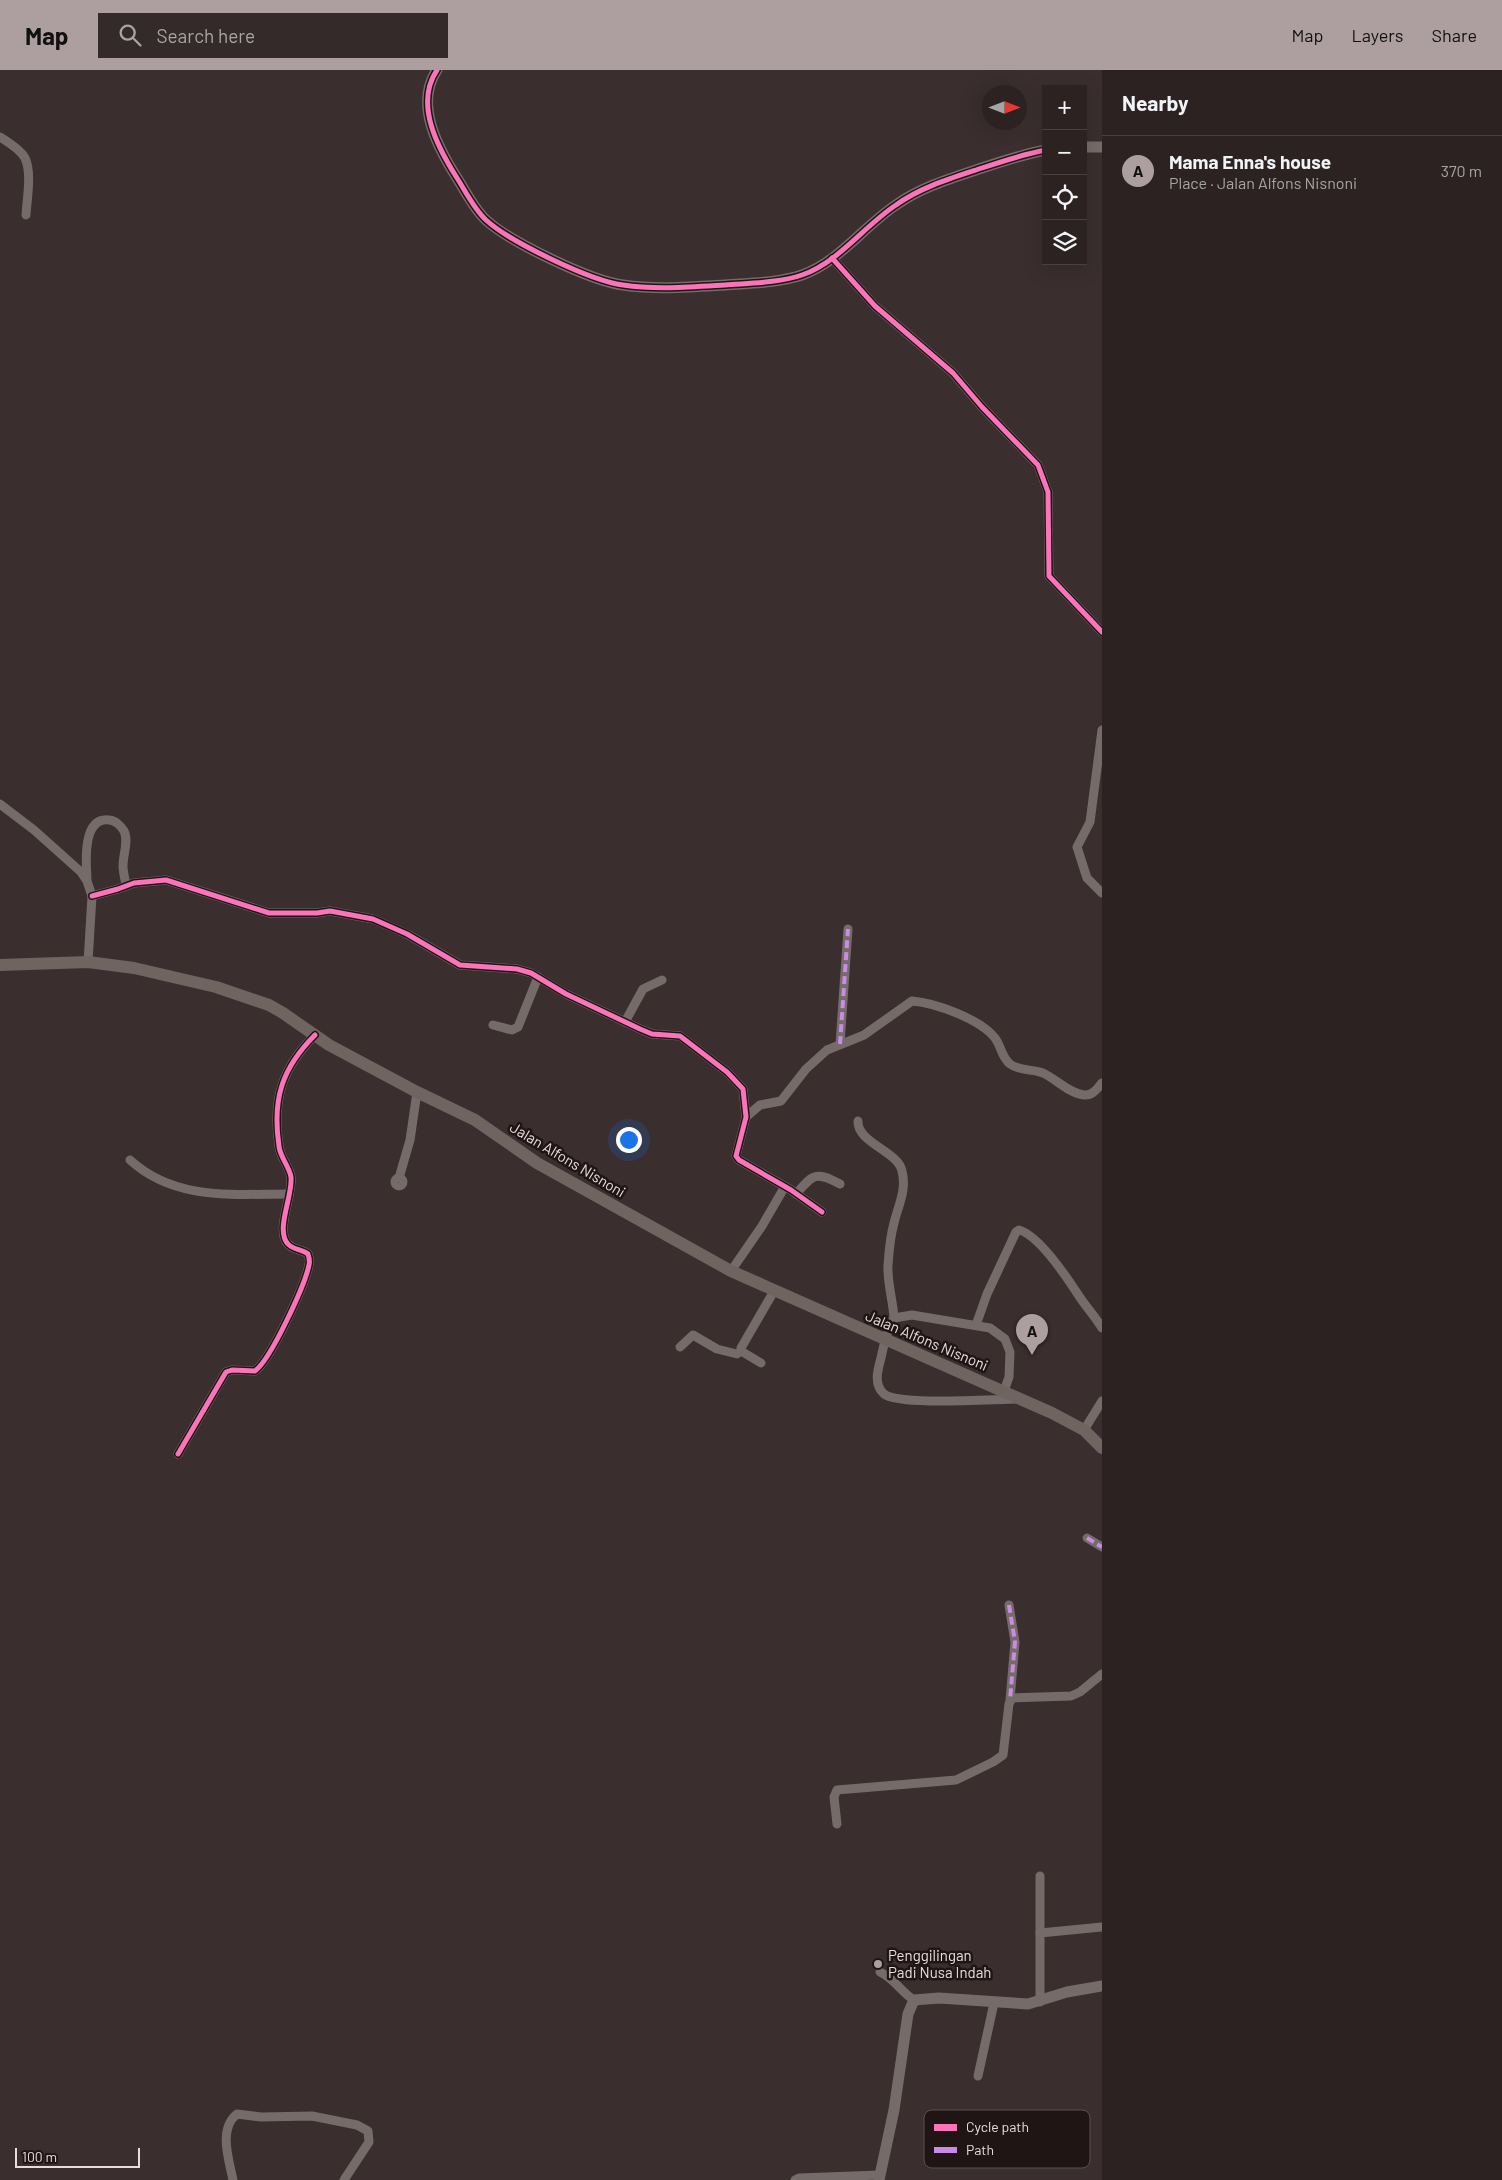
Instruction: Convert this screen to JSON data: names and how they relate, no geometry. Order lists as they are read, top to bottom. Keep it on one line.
{"streets":{"main road":["Jalan Alfons Nisnoni"]},"places":["Penggilingan Padi Nusa Indah"],"legend":["Cycle path","Path"],"scale_bar":"100 m","north":"right","page":{"header":"Map","search":"Search here","nav":["Map","Layers","Share"],"heading":"Nearby","map_buttons":["+","−"],"list":[{"mark":"A","name":"Mama Enna's house","note":"Place · Jalan Alfons Nisnoni","value":"370 m"}],"pins":"A","scale":"100 m"}}
